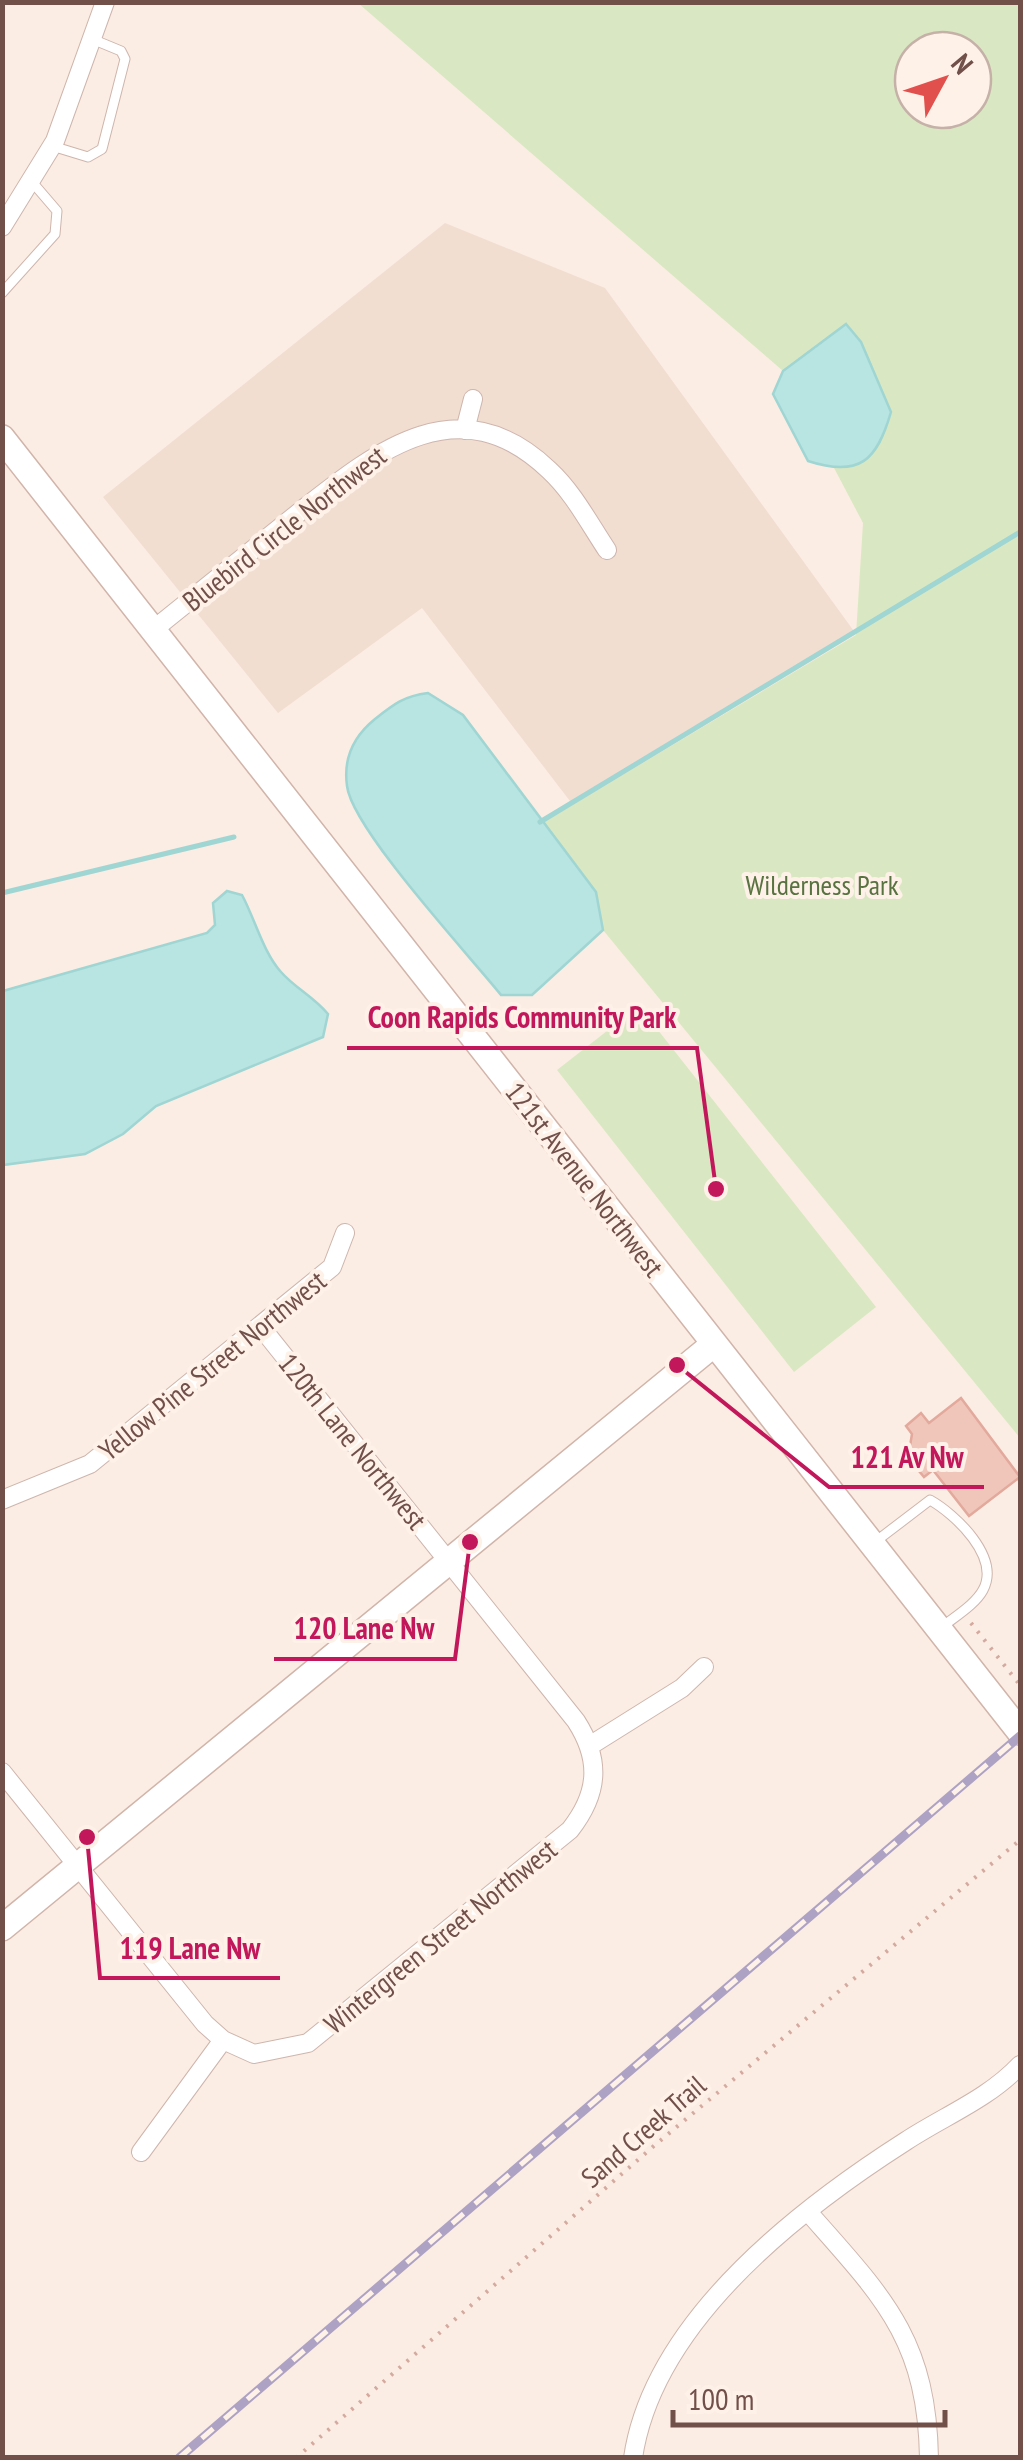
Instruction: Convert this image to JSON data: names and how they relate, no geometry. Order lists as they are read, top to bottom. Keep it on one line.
{"streets":{"street":["Bluebird Circle Northwest","121st Avenue Northwest","Yellow Pine Street Northwest","120th Lane Northwest","Wintergreen Street Northwest"],"path":["Sand Creek Trail"]},"crossings":[["Bluebird Circle Northwest","121st Avenue Northwest"],["Yellow Pine Street Northwest","120th Lane Northwest"],["120th Lane Northwest","Wintergreen Street Northwest"]],"parks":["Wilderness Park"],"places":["Coon Rapids Community Park","121 Av Nw","120 Lane Nw","119 Lane Nw"],"scale_bar":"100 m","north":"top right"}
